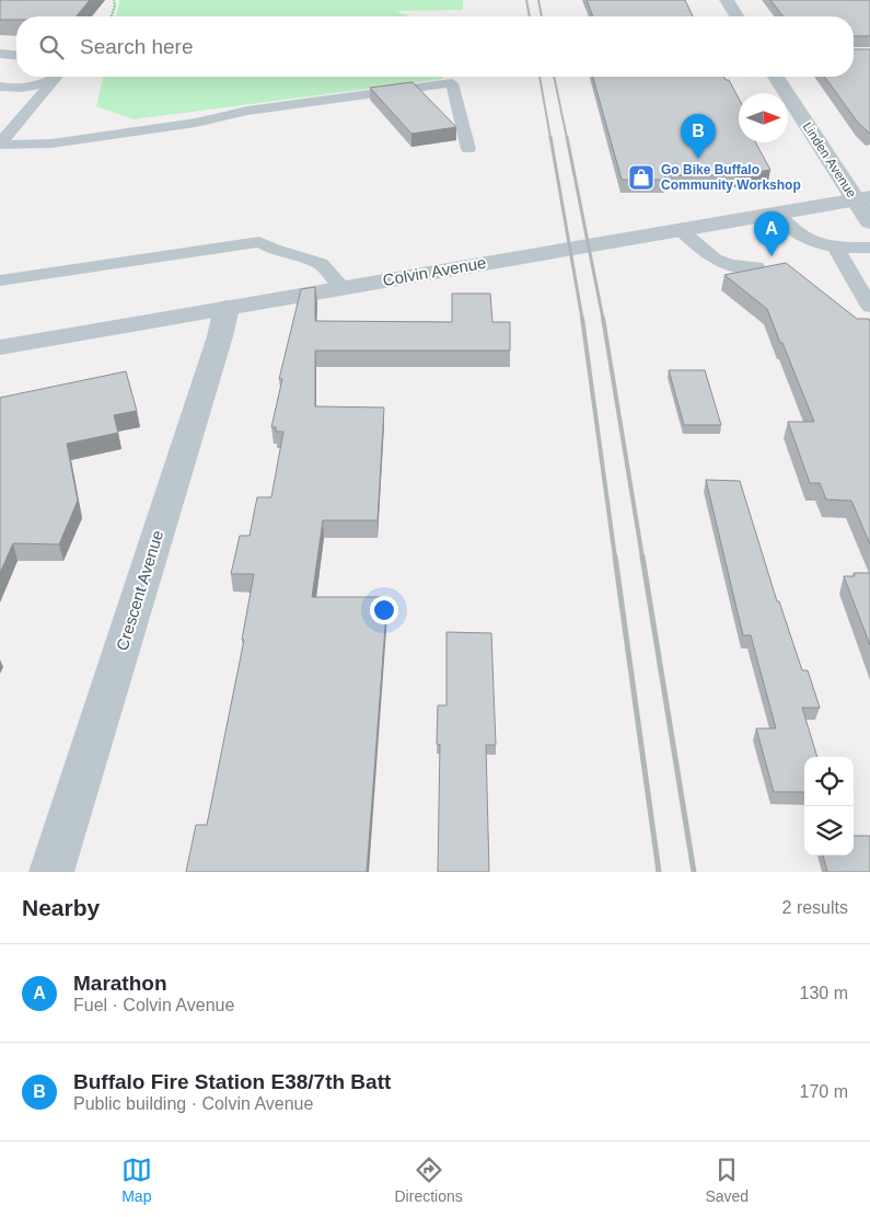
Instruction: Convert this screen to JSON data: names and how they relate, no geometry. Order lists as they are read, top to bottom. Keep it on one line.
{"streets":{"street":["Linden Avenue","Colvin Avenue","Crescent Avenue"]},"crossings":[["Linden Avenue","Colvin Avenue"],["Colvin Avenue","Crescent Avenue"]],"places":{"shop":["Go Bike Buffalo Community Workshop"]},"north":"right","page":{"search":"Search here","pins":["B","A"],"heading":["Nearby","2 results"],"list":[{"mark":"A","name":"Marathon","note":"Fuel · Colvin Avenue","value":"130 m"},{"mark":"B","name":"Buffalo Fire Station E38/7th Batt","note":"Public building · Colvin Avenue","value":"170 m"}],"nav":["Map","Directions","Saved"]}}
